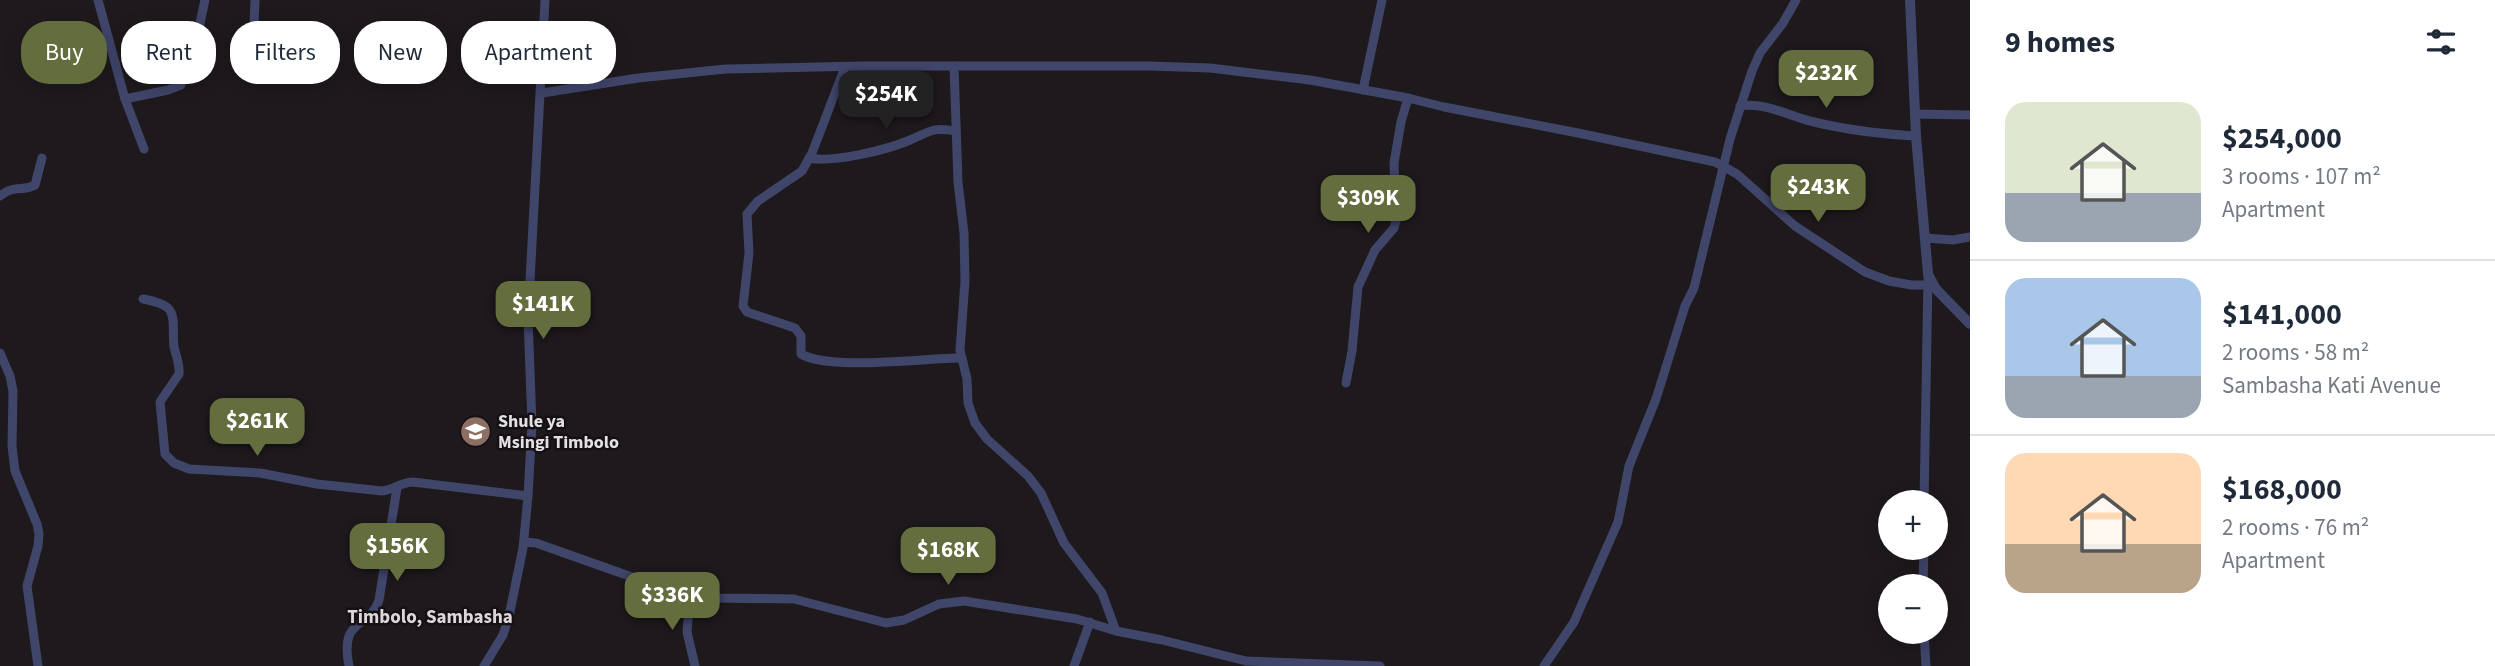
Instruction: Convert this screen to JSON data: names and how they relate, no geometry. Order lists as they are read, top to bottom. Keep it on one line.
{"districts":["Timbolo, Sambasha"],"places":{"school or university":["Shule ya Msingi Timbolo"]},"page":{"heading":"9 homes","chip":["Buy","Rent","Filters","New","Apartment"],"price":["$232K","$254K","$243K","$309K","$141K","$261K","$156K","$168K","$336K"],"list":[{"name":"$254,000","note":"3 rooms · 107 m² · Apartment"},{"name":"$141,000","note":"2 rooms · 58 m² · Sambasha Kati Avenue"},{"name":"$168,000","note":"2 rooms · 76 m² · Apartment"}],"map_buttons":["+","−"]}}
